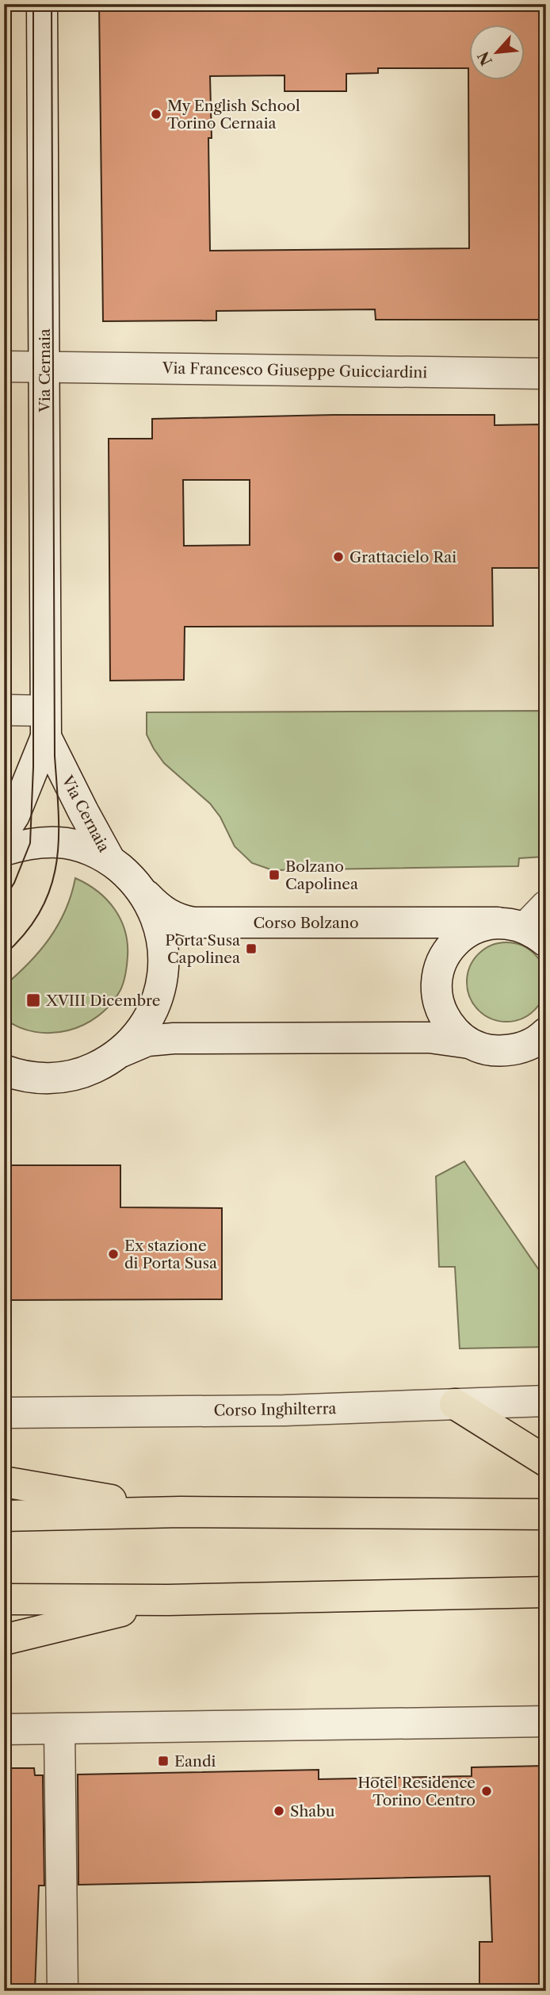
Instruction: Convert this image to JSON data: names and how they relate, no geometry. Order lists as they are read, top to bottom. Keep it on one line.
{"streets":{"street":["Via Cernaia","Via Francesco Giuseppe Guicciardini","Corso Bolzano","Corso Inghilterra"]},"crossings":[["Via Cernaia","Via Francesco Giuseppe Guicciardini"],["Via Cernaia","Corso Bolzano"]],"places":{"other":["My English School Torino Cernaia","Grattacielo Rai","Ex stazione di Porta Susa","Hotel Residence Torino Centro","Shabu"],"transit":["Bolzano Capolinea","Porta Susa Capolinea","XVIII Dicembre","Eandi"]},"north":"bottom left"}
